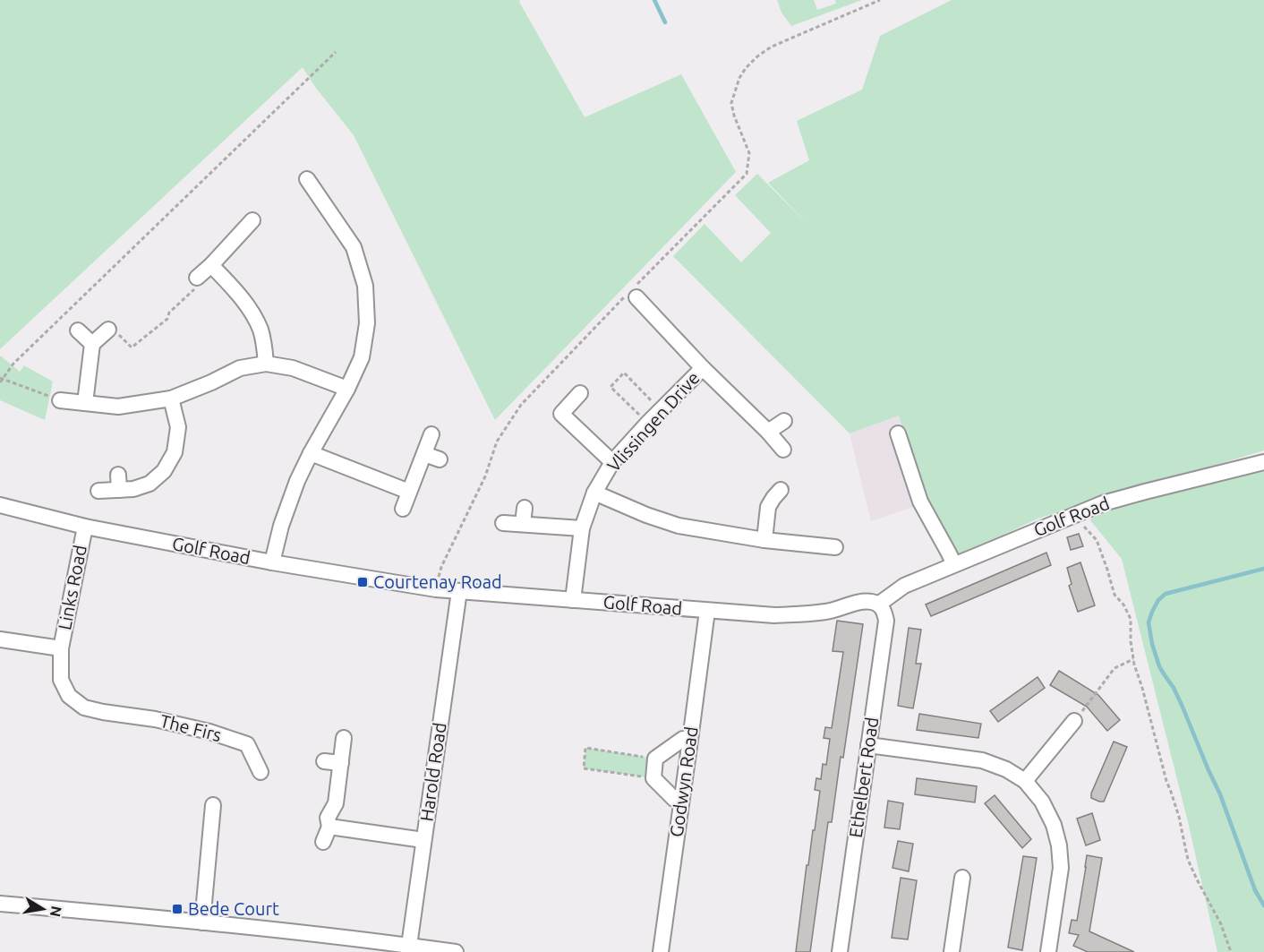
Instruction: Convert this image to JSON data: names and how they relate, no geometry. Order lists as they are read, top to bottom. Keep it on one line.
{"streets":{"street":["Vlissingen Drive","Golf Road","Links Road","The Firs","Harold Road","Ethelbert Road","Godwyn Road"]},"crossings":[["Vlissingen Drive","Golf Road"],["Golf Road","Links Road"],["Golf Road","Harold Road"],["Golf Road","Ethelbert Road"],["Golf Road","Godwyn Road"],["Links Road","The Firs"]],"places":{"transit":["Courtenay Road","Bede Court"]},"north":"right"}
